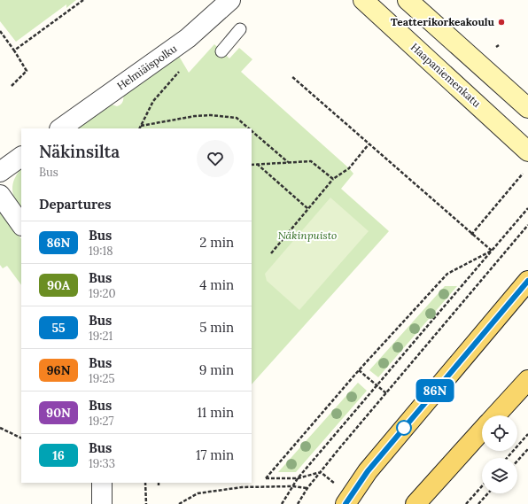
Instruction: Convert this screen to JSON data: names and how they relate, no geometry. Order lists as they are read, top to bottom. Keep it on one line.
{"streets":{"main road":["Haapaniemenkatu"],"street":["Helmiäispolku"]},"parks":["Näkinpuisto"],"places":["Teatterikorkeakoulu"],"lines":["bus line 86N"],"page":{"on_map":"86N","heading":[["Näkinsilta","Bus"],"Departures"],"list":[{"mark":"86N","name":"Bus","note":"19:18","value":"2 min"},{"mark":"90A","name":"Bus","note":"19:20","value":"4 min"},{"mark":"55","name":"Bus","note":"19:21","value":"5 min"},{"mark":"96N","name":"Bus","note":"19:25","value":"9 min"},{"mark":"90N","name":"Bus","note":"19:27","value":"11 min"},{"mark":"16","name":"Bus","note":"19:33","value":"17 min"}]}}
